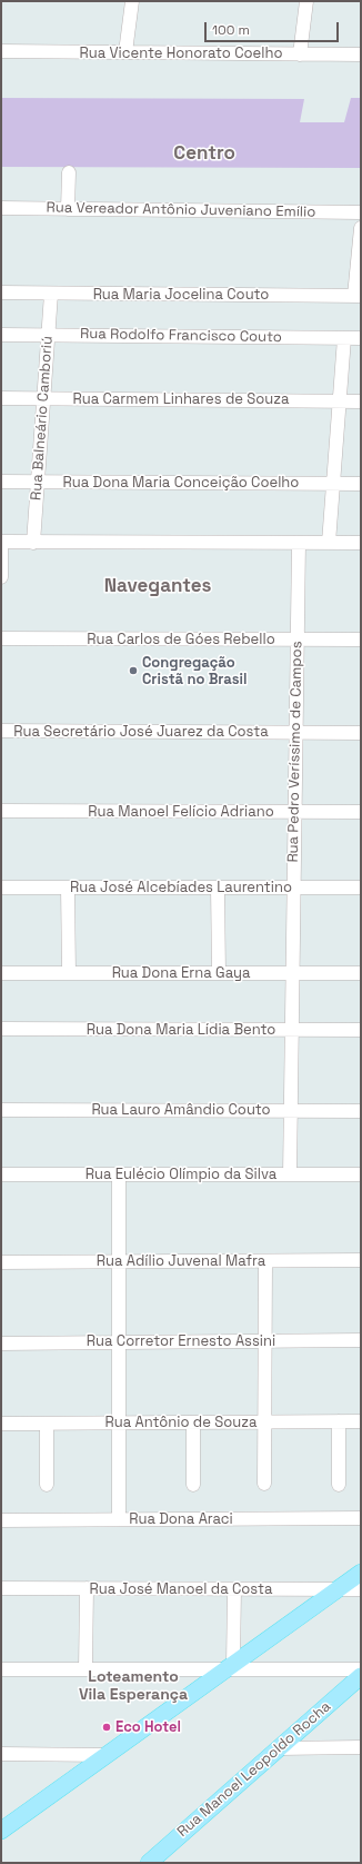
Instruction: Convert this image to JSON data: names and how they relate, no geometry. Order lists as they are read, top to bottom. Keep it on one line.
{"streets":{"main road":["Rua Manoel Leopoldo Rocha"],"street":["Rua Vicente Honorato Coelho","Rua Vereador Antônio Juveniano Emílio","Rua Maria Jocelina Couto","Rua Rodolfo Francisco Couto","Rua Carmem Linhares de Souza","Rua Balneário Camboriú","Rua Dona Maria Conceição Coelho","Rua Carlos de Góes Rebello","Rua Secretário José Juarez da Costa","Rua Pedro Veríssimo de Campos","Rua Manoel Felício Adriano","Rua José Alcebíades Laurentino","Rua Dona Erna Gaya","Rua Dona Maria Lídia Bento","Rua Lauro Amândio Couto","Rua Eulécio Olímpio da Silva","Rua Adílio Juvenal Mafra","Rua Corretor Ernesto Assini","Rua Antônio de Souza","Rua Dona Araci","Rua José Manoel da Costa"]},"crossings":[["Rua Maria Jocelina Couto","Rua Balneário Camboriú"],["Rua Rodolfo Francisco Couto","Rua Balneário Camboriú"],["Rua Carmem Linhares de Souza","Rua Balneário Camboriú"],["Rua Balneário Camboriú","Rua Dona Maria Conceição Coelho"],["Rua Carlos de Góes Rebello","Rua Pedro Veríssimo de Campos"],["Rua Secretário José Juarez da Costa","Rua Pedro Veríssimo de Campos"],["Rua Pedro Veríssimo de Campos","Rua Manoel Felício Adriano"],["Rua Pedro Veríssimo de Campos","Rua José Alcebíades Laurentino"],["Rua Pedro Veríssimo de Campos","Rua Dona Erna Gaya"],["Rua Pedro Veríssimo de Campos","Rua Dona Maria Lídia Bento"],["Rua Pedro Veríssimo de Campos","Rua Lauro Amândio Couto"],["Rua Pedro Veríssimo de Campos","Rua Eulécio Olímpio da Silva"]],"districts":["Centro","Navegantes","Loteamento Vila Esperança"],"places":["Congregação Cristã no Brasil","Eco Hotel"],"scale_bar":"100 m"}
